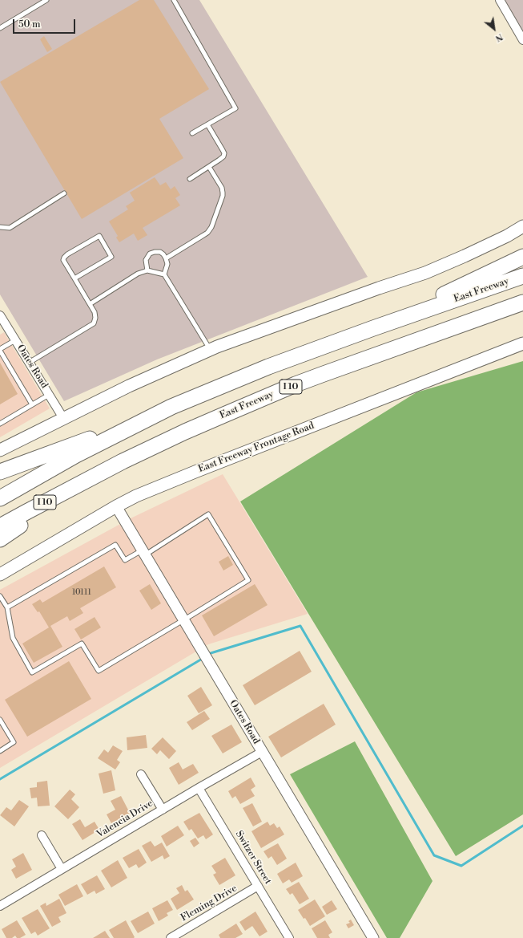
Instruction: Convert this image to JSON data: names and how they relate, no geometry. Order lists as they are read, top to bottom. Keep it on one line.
{"streets":{"highway":["East Freeway","I 10"],"main road":["East Freeway Frontage Road"],"street":["Oates Road","Valencia Drive","Switzer Street","Fleming Drive"]},"crossings":[["Oates Road","East Freeway Frontage Road"],["Oates Road","Valencia Drive"],["Valencia Drive","Switzer Street"],["Switzer Street","Fleming Drive"]],"house_numbers":["10111"],"scale_bar":"50 m","north":"bottom right"}
